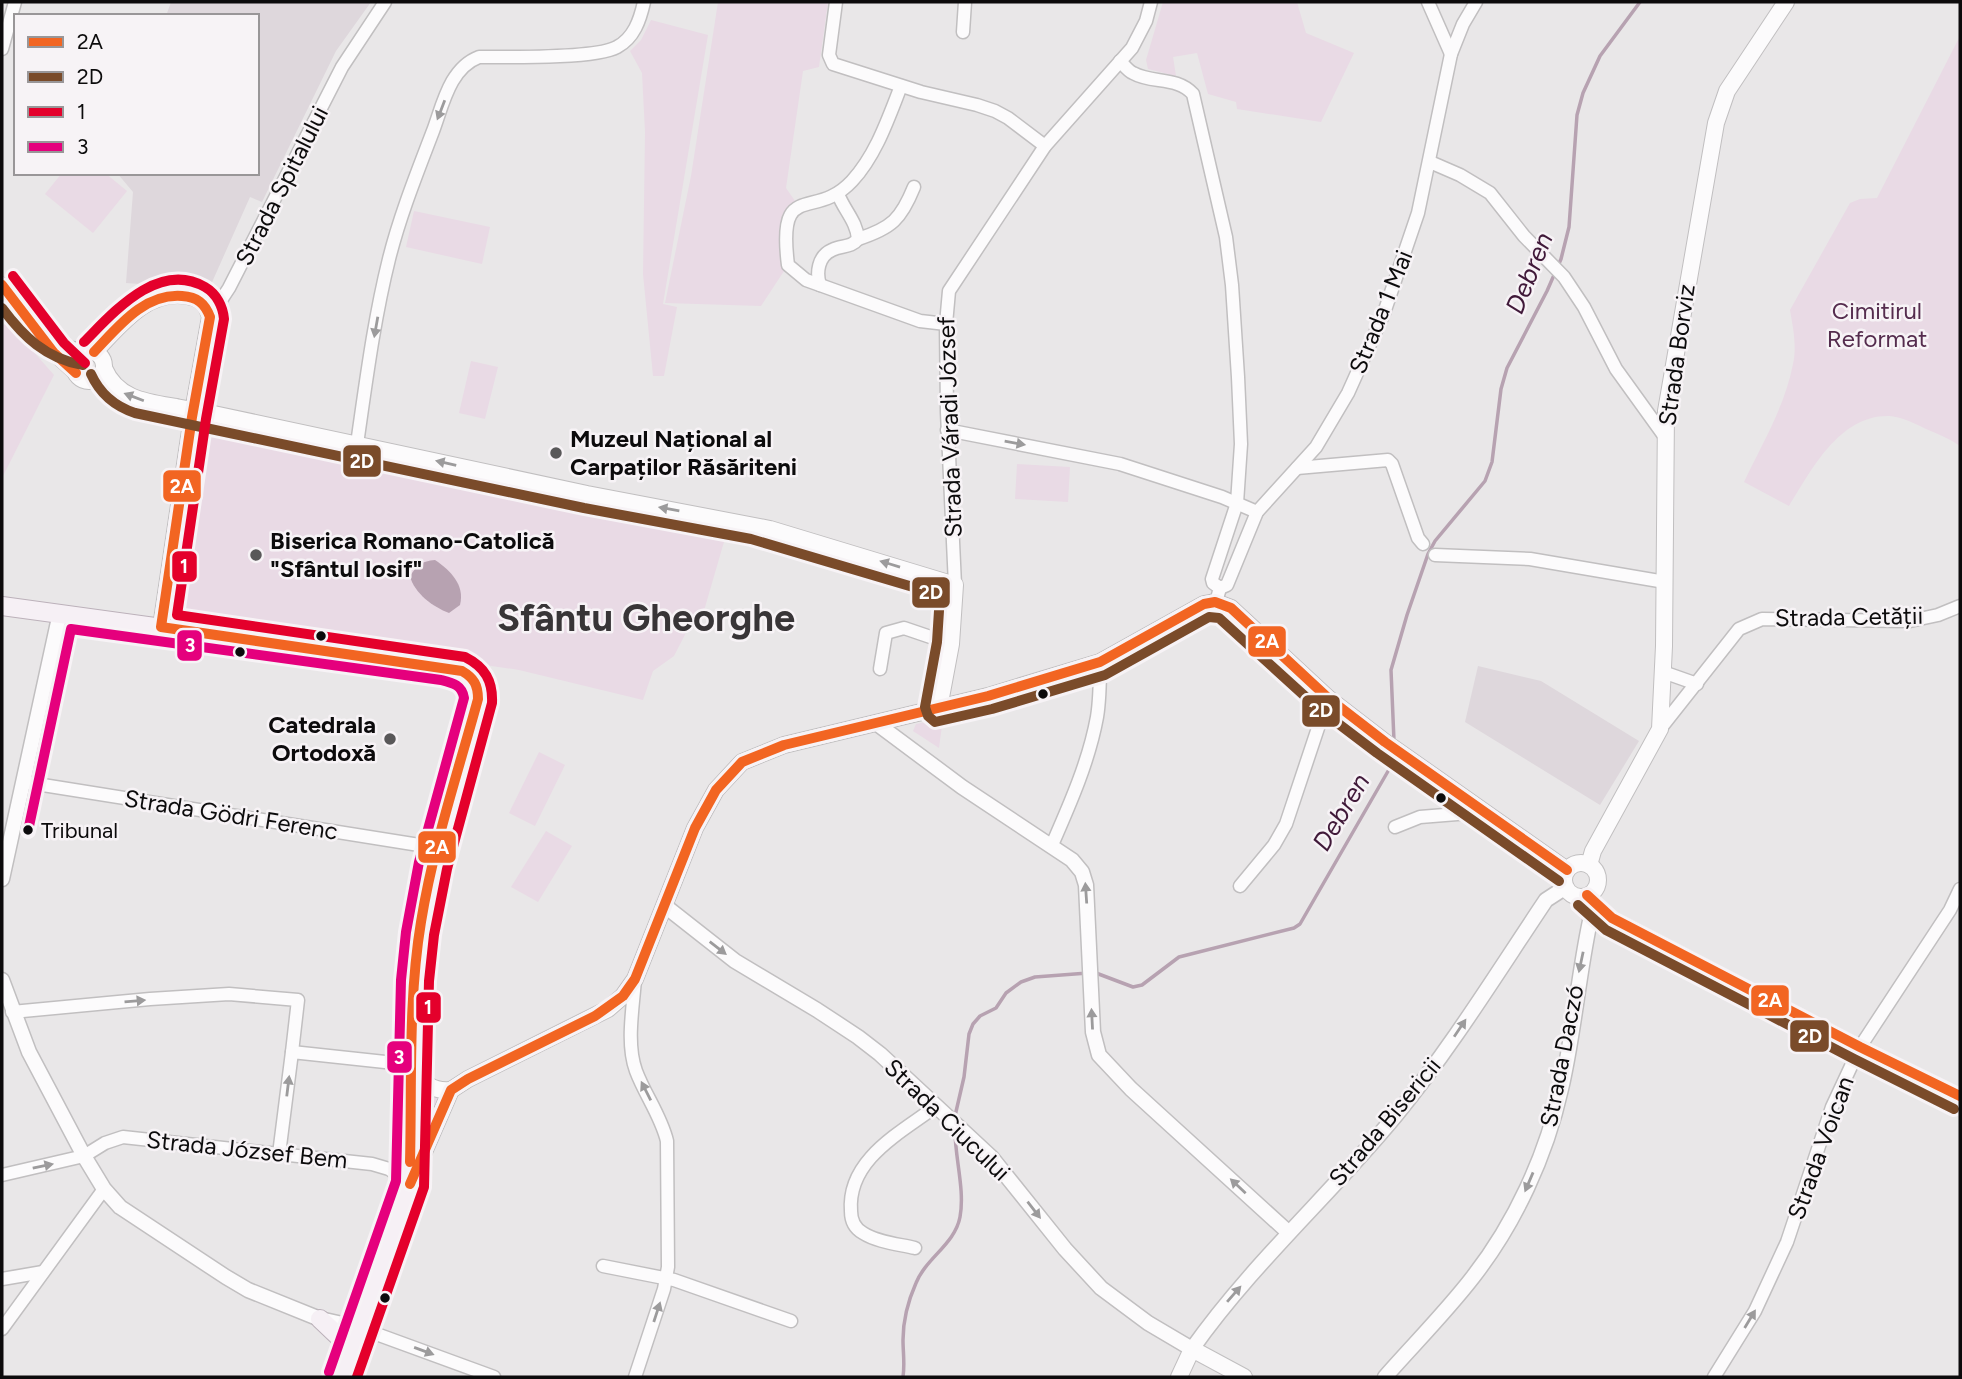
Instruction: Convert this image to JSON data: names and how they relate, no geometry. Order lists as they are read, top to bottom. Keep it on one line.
{"streets":{"main road":["Strada Spitalului","Strada Borviz","Strada Váradi József","Strada Ciucului"],"street":["Strada 1 Mai","Strada Cetății","Strada Gödri Ferenc","Strada Daczó","Strada Bisericii","Strada Voican","Strada József Bem"]},"crossings":[["Strada Borviz","Strada Cetății"],["Strada Daczó","Strada Bisericii"],["Strada Ciucului","Strada Bisericii"]],"one_way":["Strada Daczó","Strada Ciucului","Strada Bisericii","Strada Voican"],"districts":["Sfântu Gheorghe"],"water":["Debren"],"parks":["Cimitirul Reformat"],"places":["Muzeul Național al Carpaților Răsăriteni","Biserica Romano-Catolică \"Sfântul Iosif\"","Catedrala Ortodoxă","Tribunal"],"lines":["transit line 1","transit line 2A","transit line 2D","transit line 3"],"legend":["2A","2D","1","3"]}
